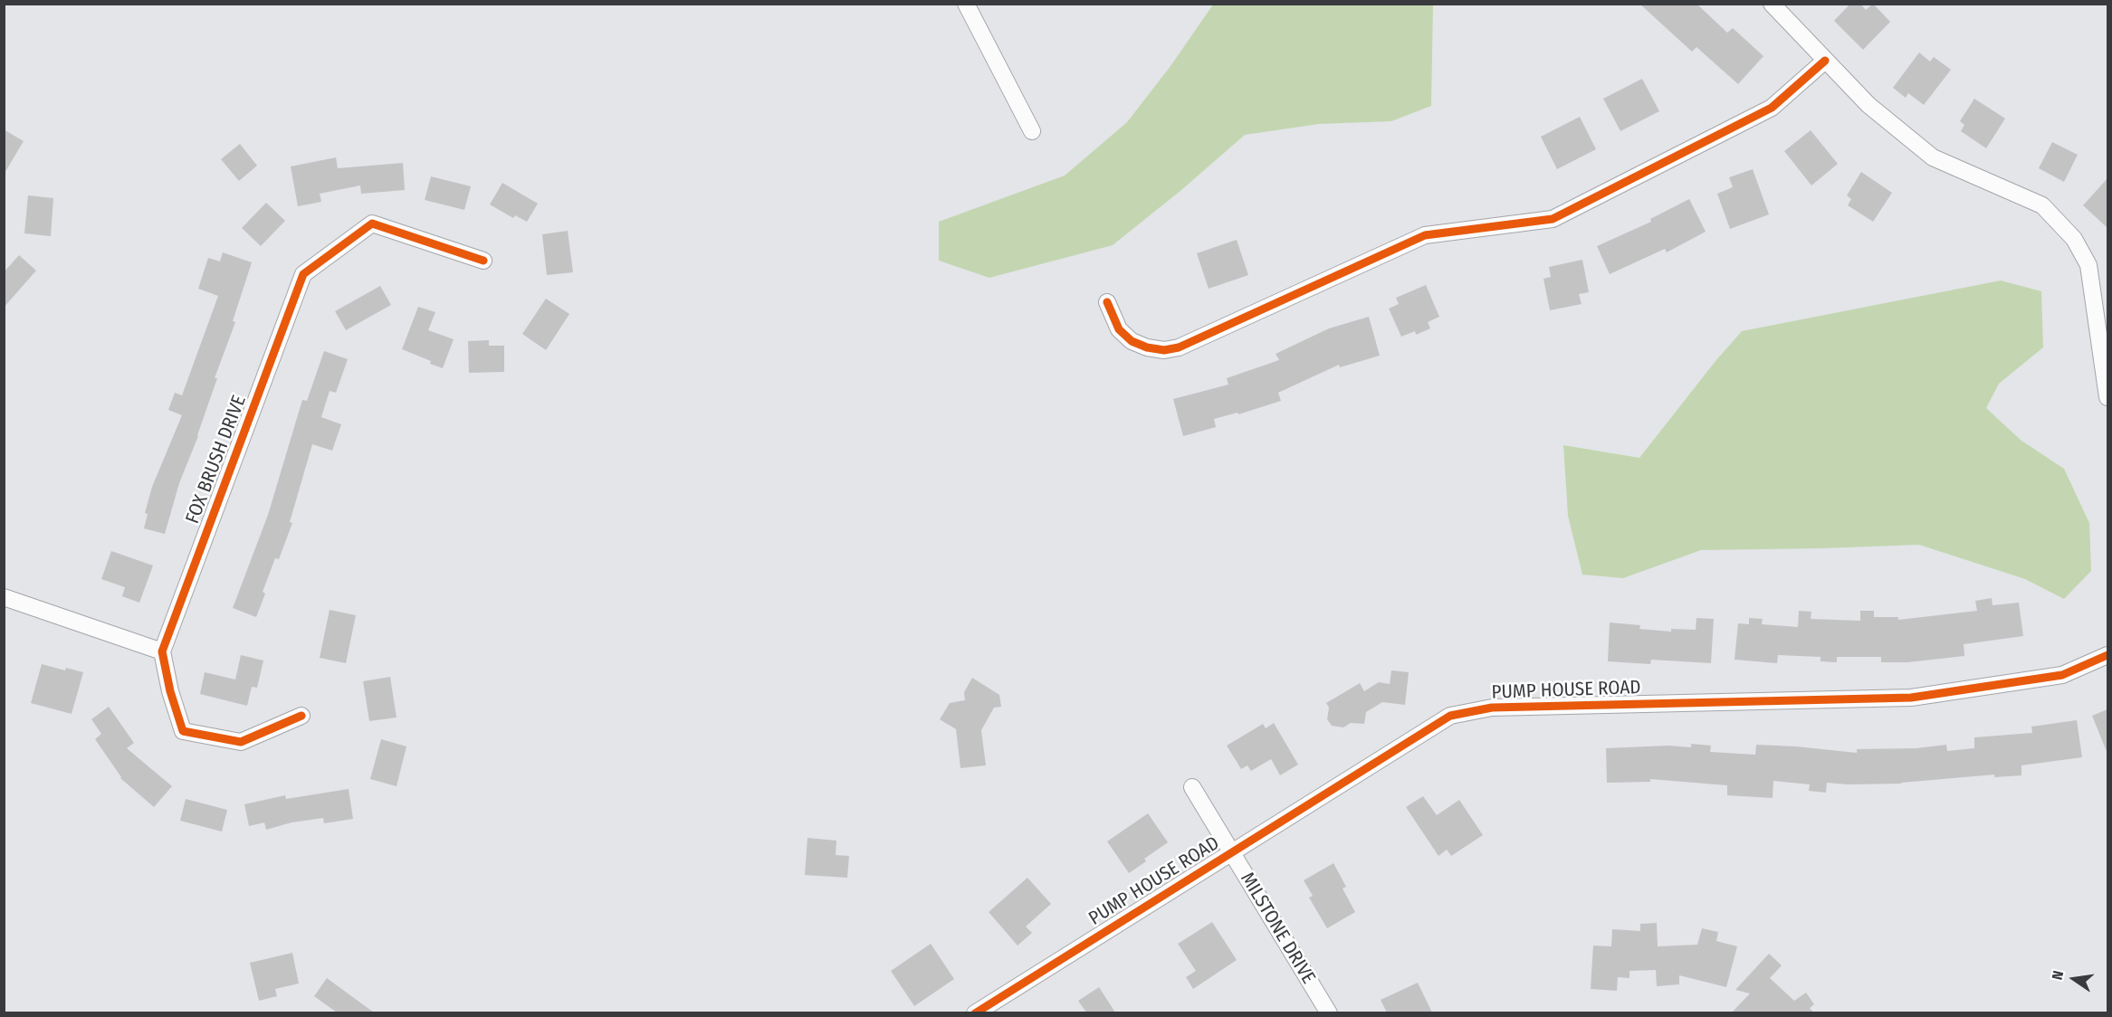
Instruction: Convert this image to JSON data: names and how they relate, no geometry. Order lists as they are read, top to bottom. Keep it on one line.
{"streets":{"street":["FOX BRUSH DRIVE","PUMP HOUSE ROAD","MILSTONE DRIVE"]},"crossings":[["PUMP HOUSE ROAD","MILSTONE DRIVE"]],"north":"left"}
